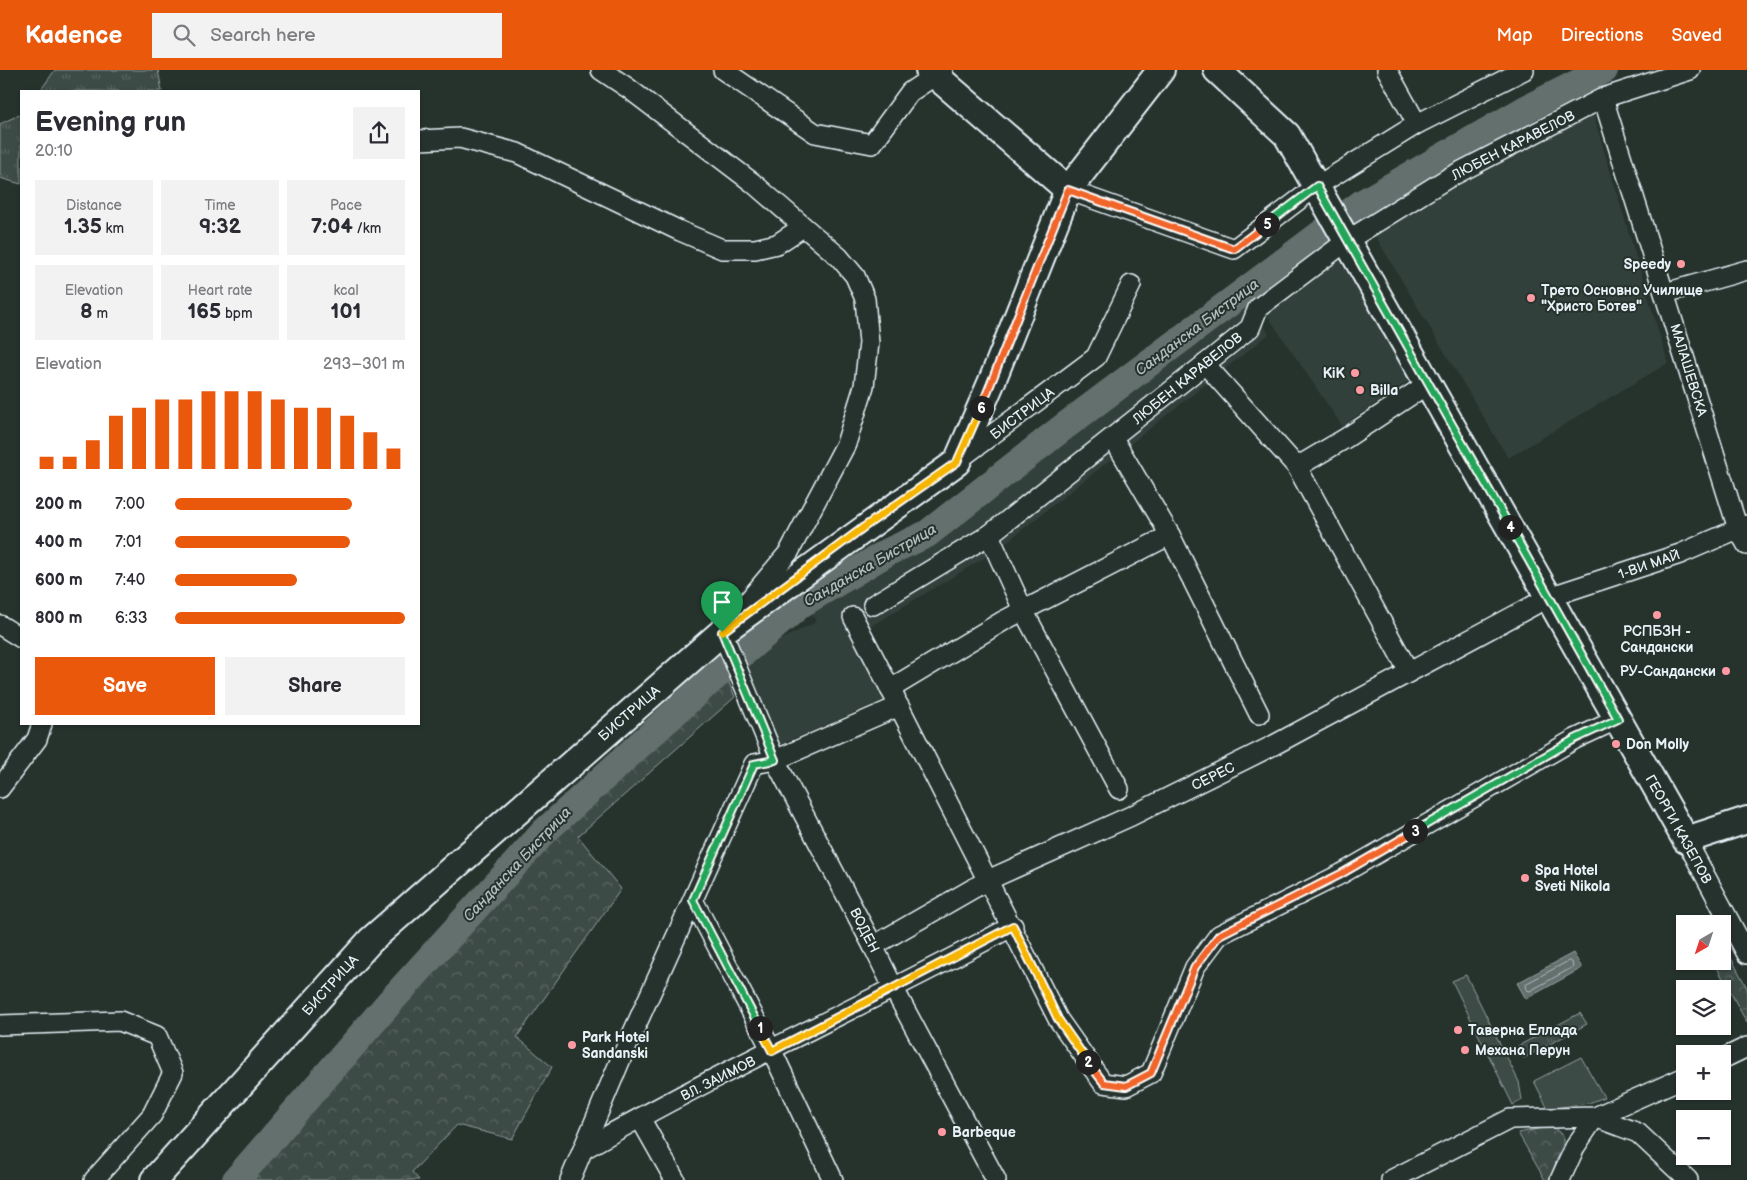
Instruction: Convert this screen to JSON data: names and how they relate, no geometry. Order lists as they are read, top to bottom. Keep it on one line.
{"streets":{"street":["ЛЮБЕН КАРАВЕЛОВ","МАЛАШЕВСКА","БИСТРИЦА","1-ВИ МАЙ","СЕРЕС","ГЕОРГИ КАЗЕПОВ","ВОДЕН","ВЛ. ЗАИМОВ"]},"crossings":[["ЛЮБЕН КАРАВЕЛОВ","МАЛАШЕВСКА"],["ЛЮБЕН КАРАВЕЛОВ","ГЕОРГИ КАЗЕПОВ"],["МАЛАШЕВСКА","1-ВИ МАЙ"],["БИСТРИЦА","ВОДЕН"],["1-ВИ МАЙ","СЕРЕС"],["1-ВИ МАЙ","ГЕОРГИ КАЗЕПОВ"],["СЕРЕС","ГЕОРГИ КАЗЕПОВ"],["СЕРЕС","ВОДЕН"],["ВОДЕН","ВЛ. ЗАИМОВ"]],"water":["Санданска Бистрица"],"places":["Speedy","Трето Основно Училище \"Христо Ботев\"","KiK","Billa","РСПБЗН - Сандански","РУ-Сандански","Don Molly","Spa Hotel Sveti Nikola","Таверна Еллада","Park Hotel Sandanski","Механа Перун","Barbeque"],"north":"bottom left","page":{"header":"Kadence","search":"Search here","nav":["Map","Directions","Saved"],"heading":["Evening run","20:10"],"stats":[["Distance","1.35 km"],["Time","9:32"],["Pace","7:04 /km"],["Elevation","8 m"],["Heart rate","165 bpm"],["kcal","101"]],"pins":["5","6","4","3","1","2"],"chart":["Elevation","293–301 m"],"list":[{"name":"200 m","note":"7:00"},{"name":"400 m","note":"7:01"},{"name":"600 m","note":"7:40"},{"name":"800 m","note":"6:33"}],"buttons":["Save","Share"],"map_buttons":["+","−"]}}
